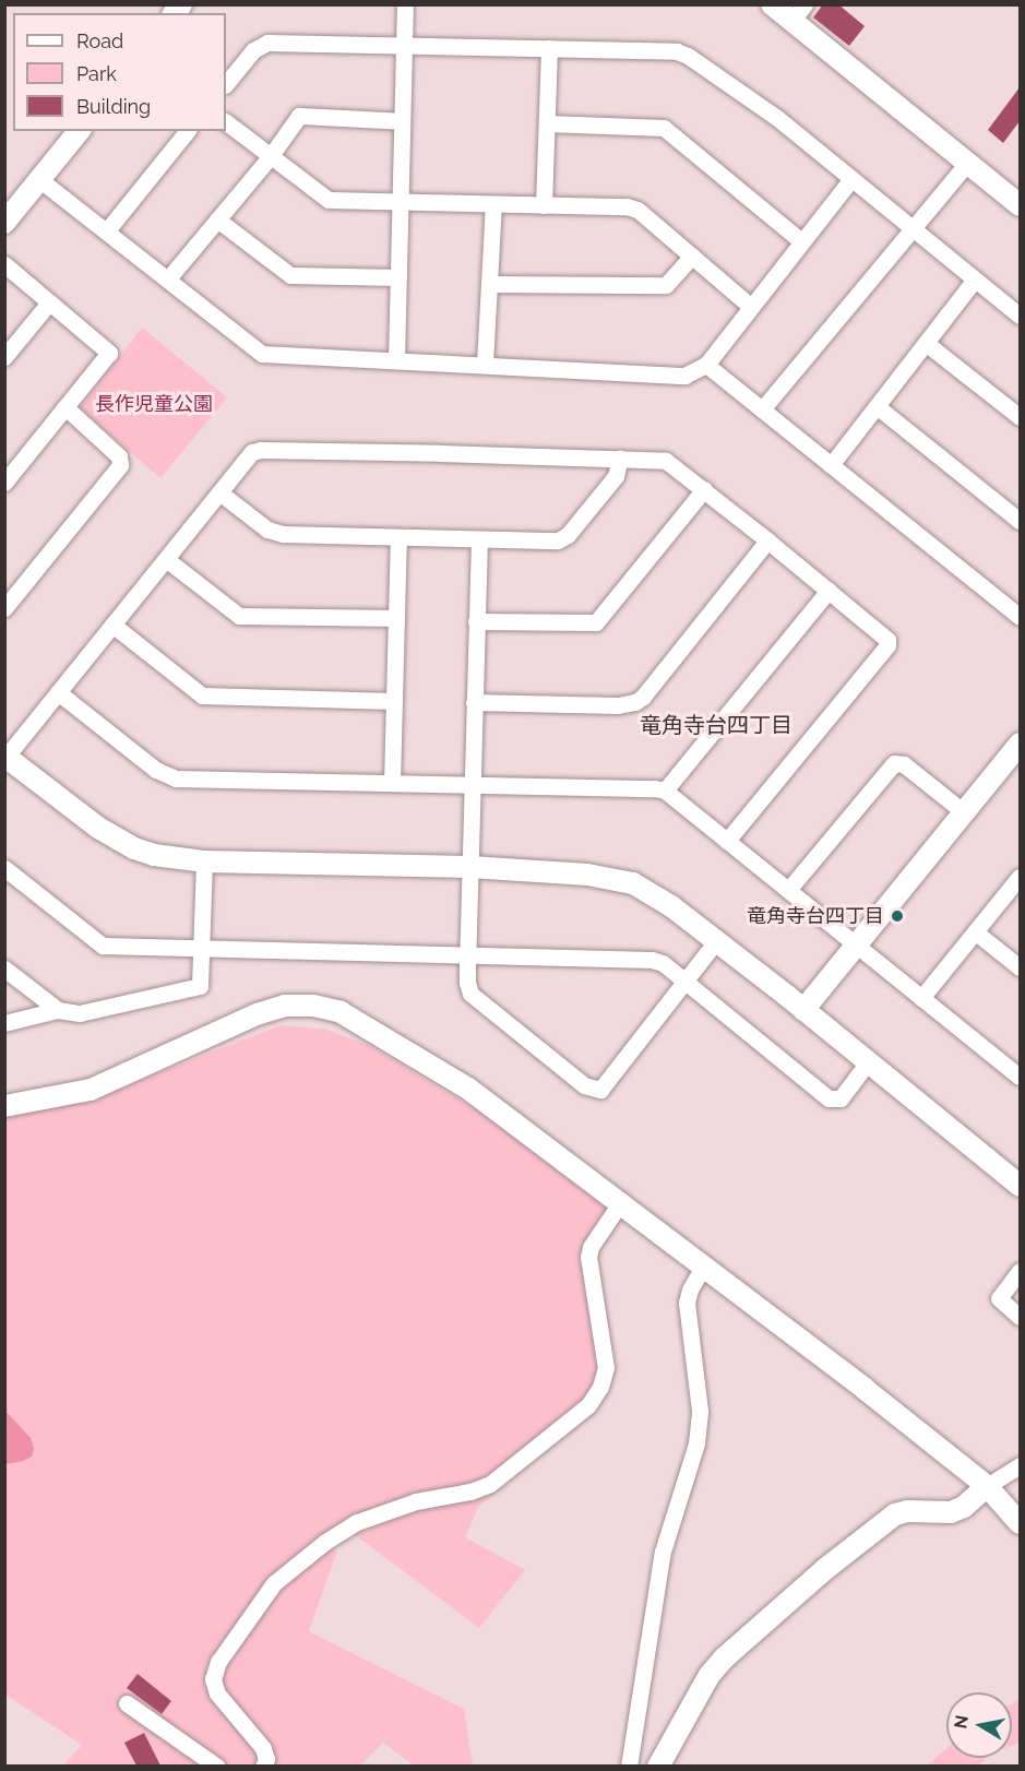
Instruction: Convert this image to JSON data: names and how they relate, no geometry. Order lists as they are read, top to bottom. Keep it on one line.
{"districts":["竜角寺台四丁目"],"parks":["長作児童公園"],"places":["竜角寺台四丁目"],"legend":["Road","Park","Building"],"north":"left"}
